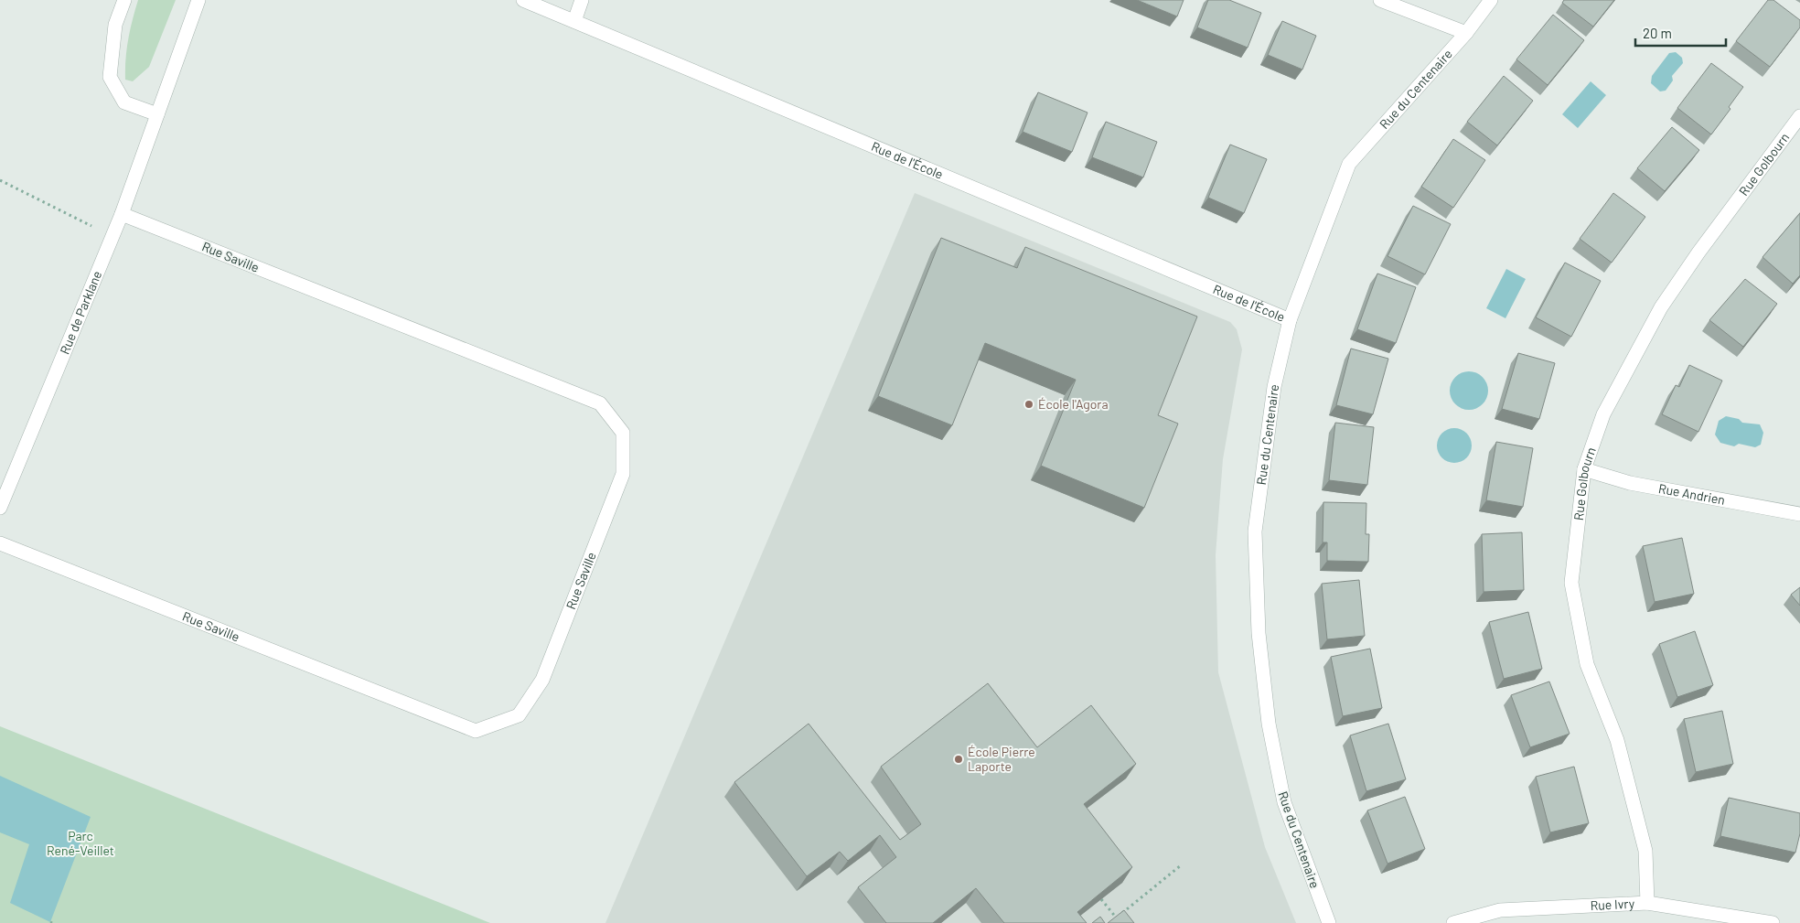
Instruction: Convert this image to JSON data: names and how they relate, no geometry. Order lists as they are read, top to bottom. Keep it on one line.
{"streets":{"street":["Rue du Centenaire","Rue de l'École","Rue Golbourn","Rue Saville","Rue de Parklane","Rue Andrien","Rue Ivry"]},"crossings":[["Rue du Centenaire","Rue de l'École"],["Rue Golbourn","Rue Andrien"],["Rue Golbourn","Rue Ivry"],["Rue Saville","Rue de Parklane"]],"parks":["Parc René-Veillet"],"places":["École l'Agora","École Pierre Laporte"],"scale_bar":"20 m"}
